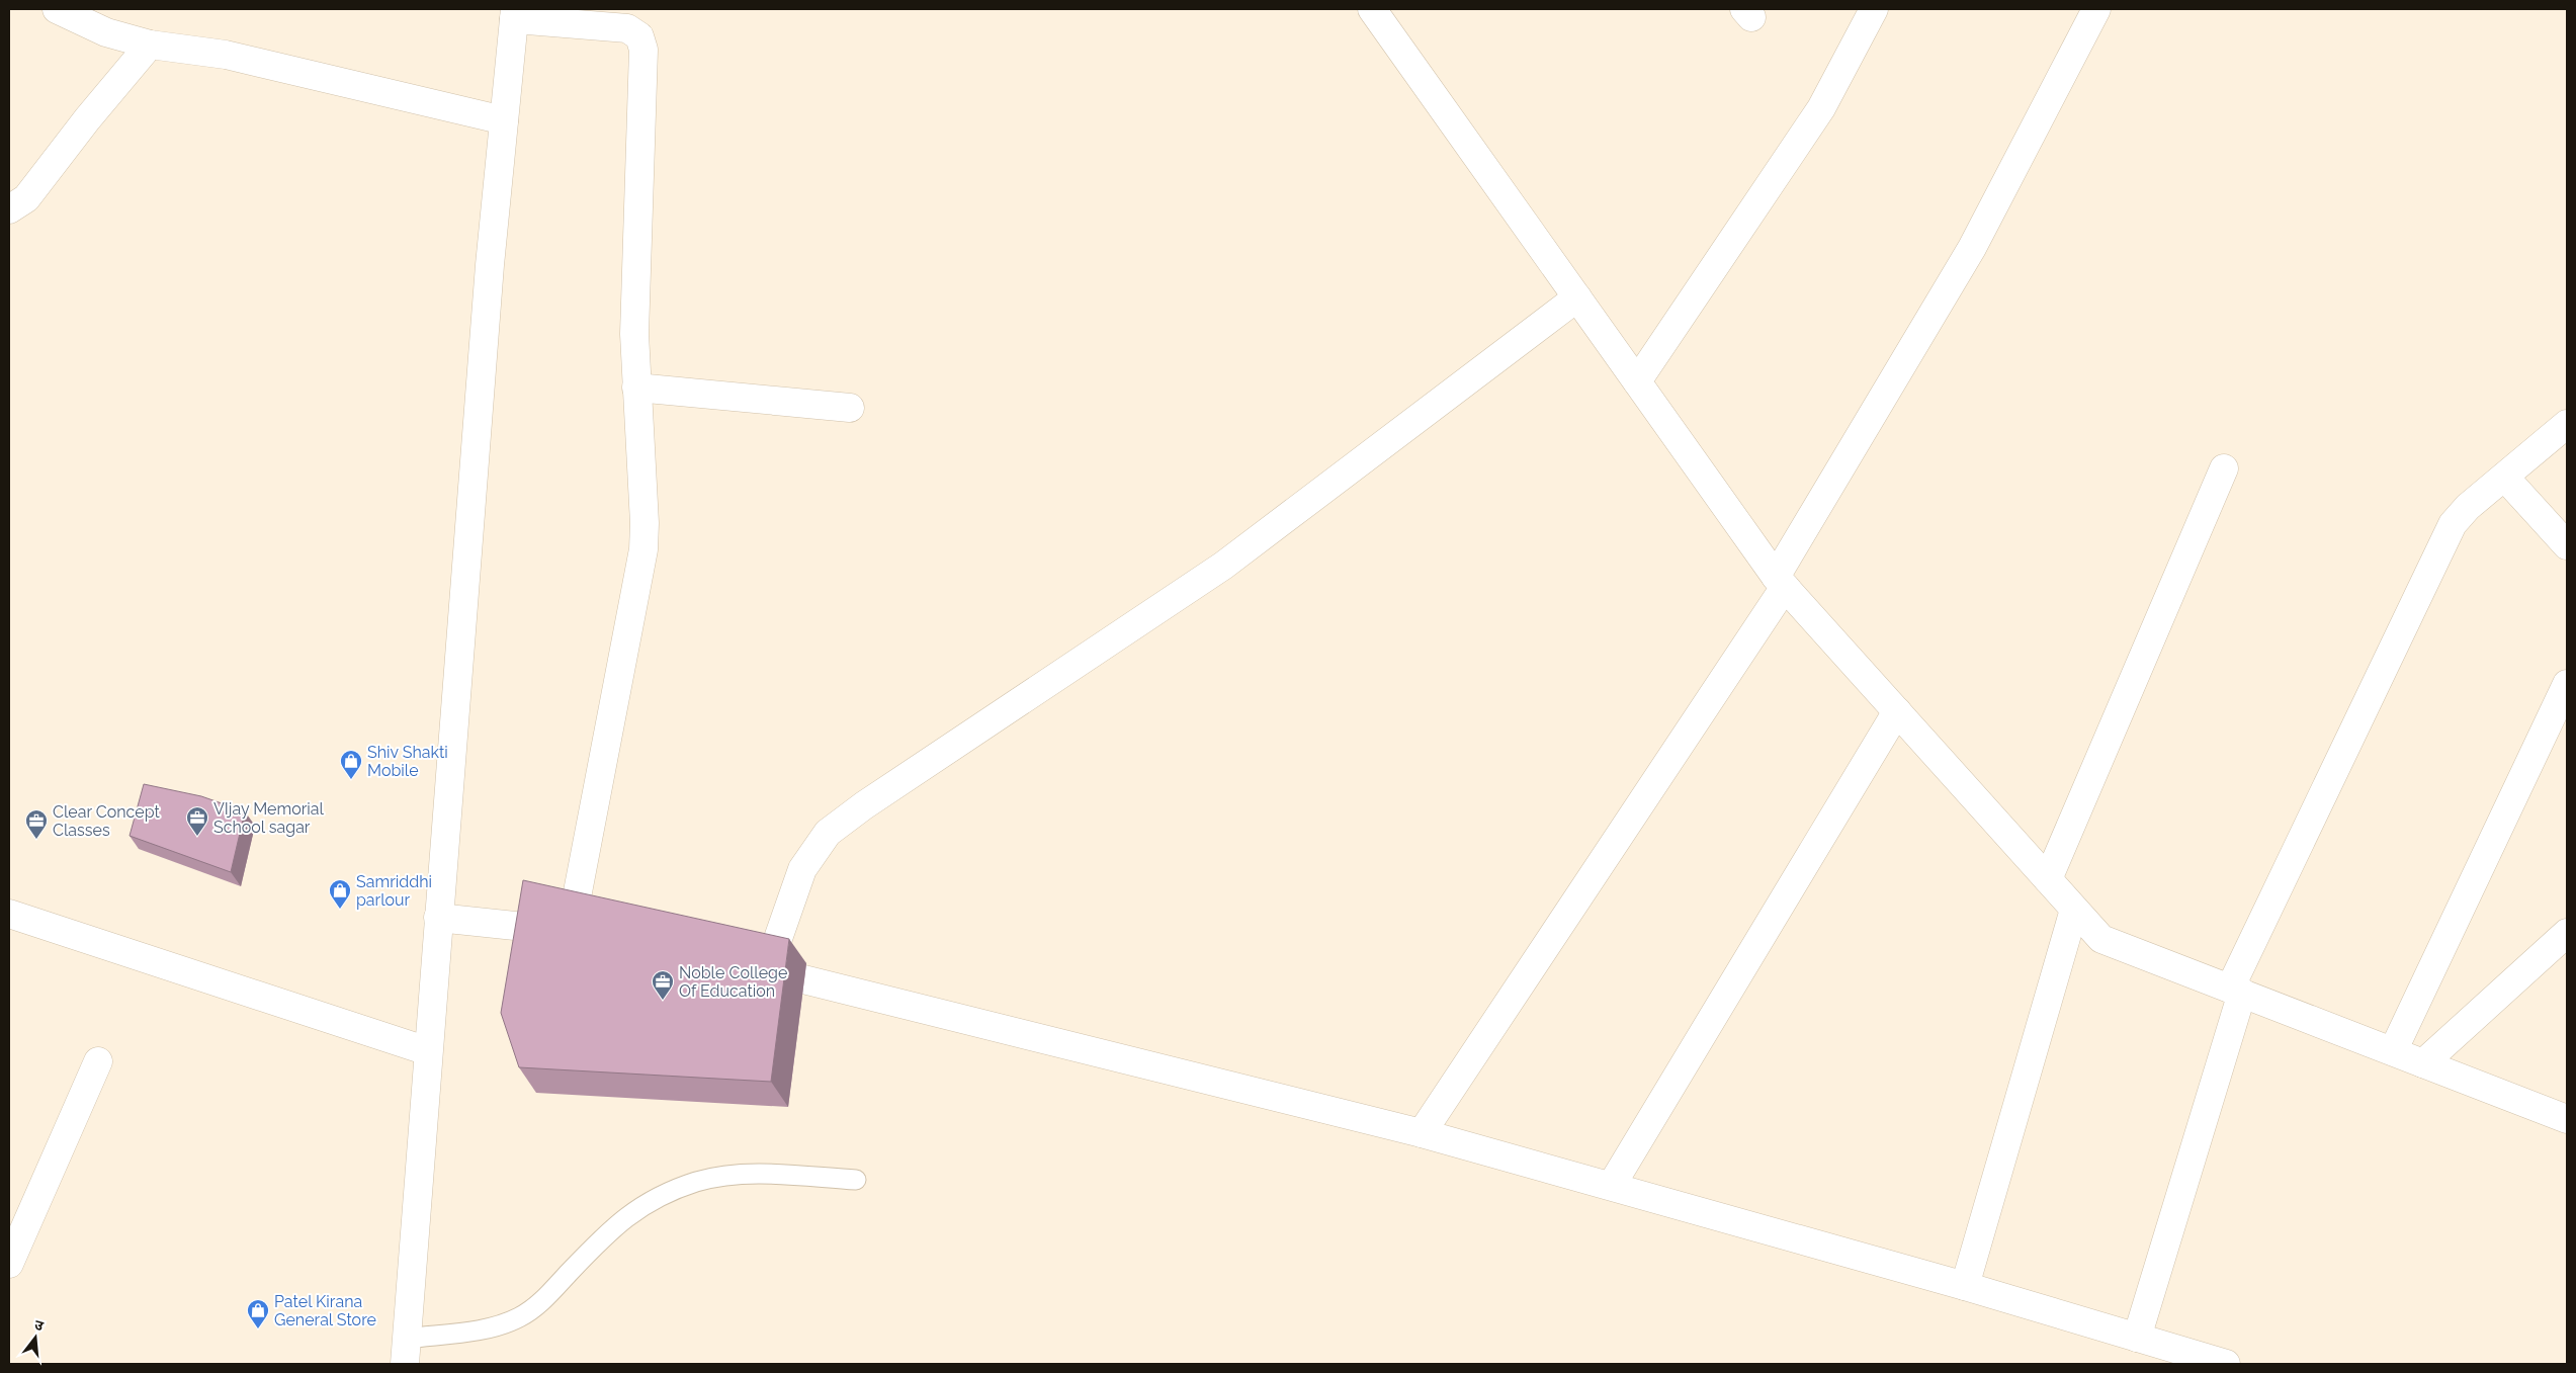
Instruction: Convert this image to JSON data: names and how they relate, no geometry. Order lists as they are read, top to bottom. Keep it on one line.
{"places":{"shop":["Shiv Shakti Mobile","Samriddhi parlour","Patel Kirana General Store"],"office":["VIjay Memorial School sagar","Clear Concept Classes","Noble College Of Education"]},"north":"top"}
